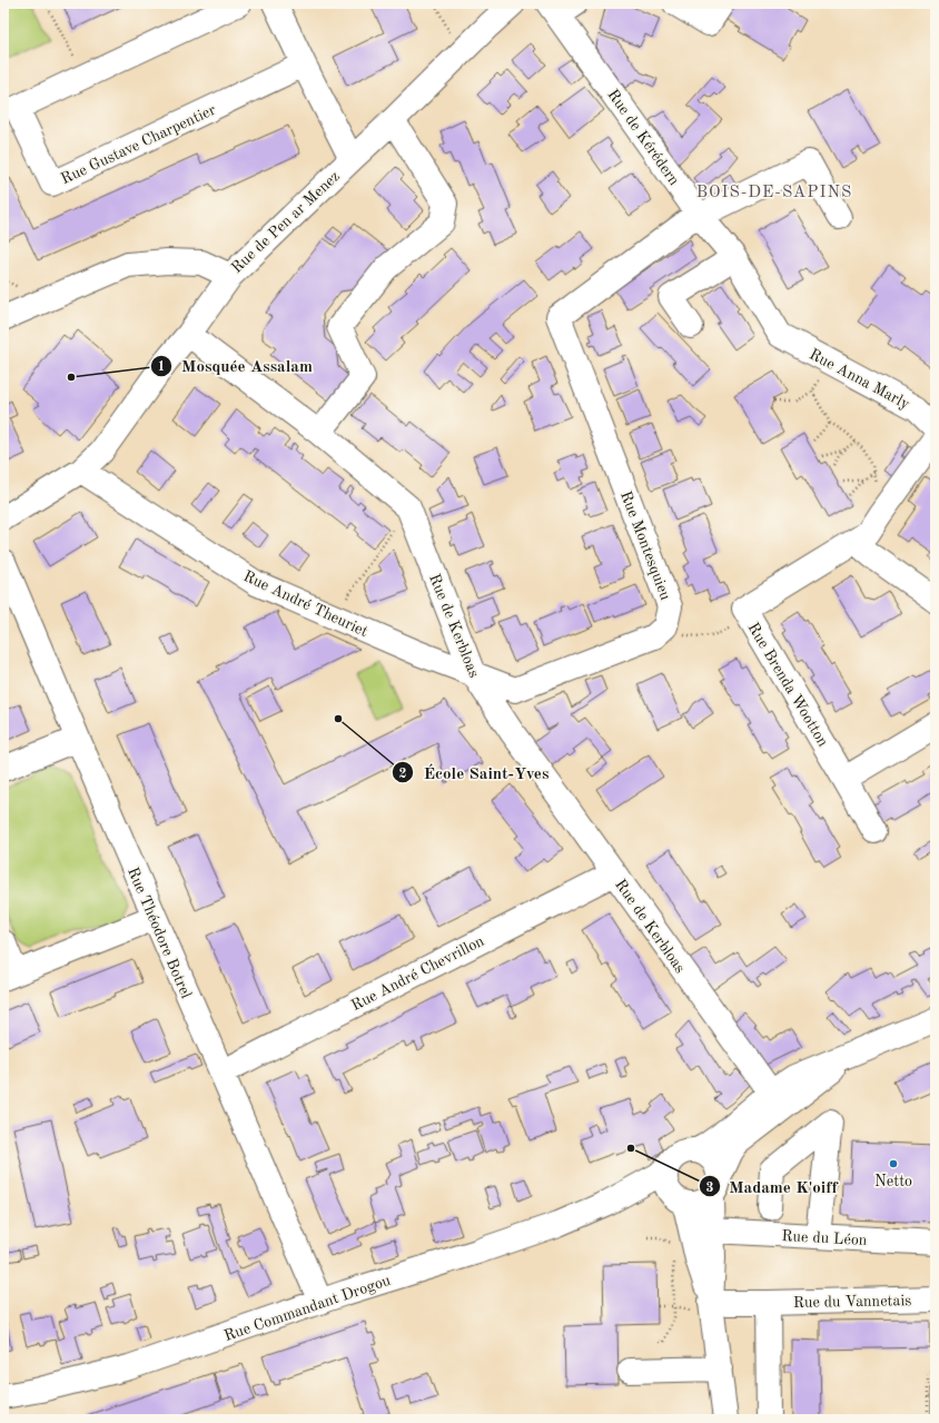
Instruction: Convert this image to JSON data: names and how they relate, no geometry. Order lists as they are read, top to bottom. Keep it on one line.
{"streets":{"street":["Rue de Kérédern","Rue Gustave Charpentier","Rue de Pen ar Menez","Rue Anna Marly","Rue Montesquieu","Rue André Theuriet","Rue de Kerbloas","Rue Brenda Wootton","Rue Théodore Botrel","Rue André Chevrillon","Rue du Léon","Rue du Vannetais","Rue Commandant Drogou"]},"crossings":[["Rue de Kérédern","Rue Anna Marly"],["Rue de Kérédern","Rue Montesquieu"],["Rue André Theuriet","Rue de Kerbloas"],["Rue de Kerbloas","Rue André Chevrillon"],["Rue Théodore Botrel","Rue André Chevrillon"],["Rue Théodore Botrel","Rue Commandant Drogou"]],"districts":["BOIS-DE-SAPINS"],"places":["Mosquée Assalam","École Saint-Yves","Madame K'oiff","Netto"]}
